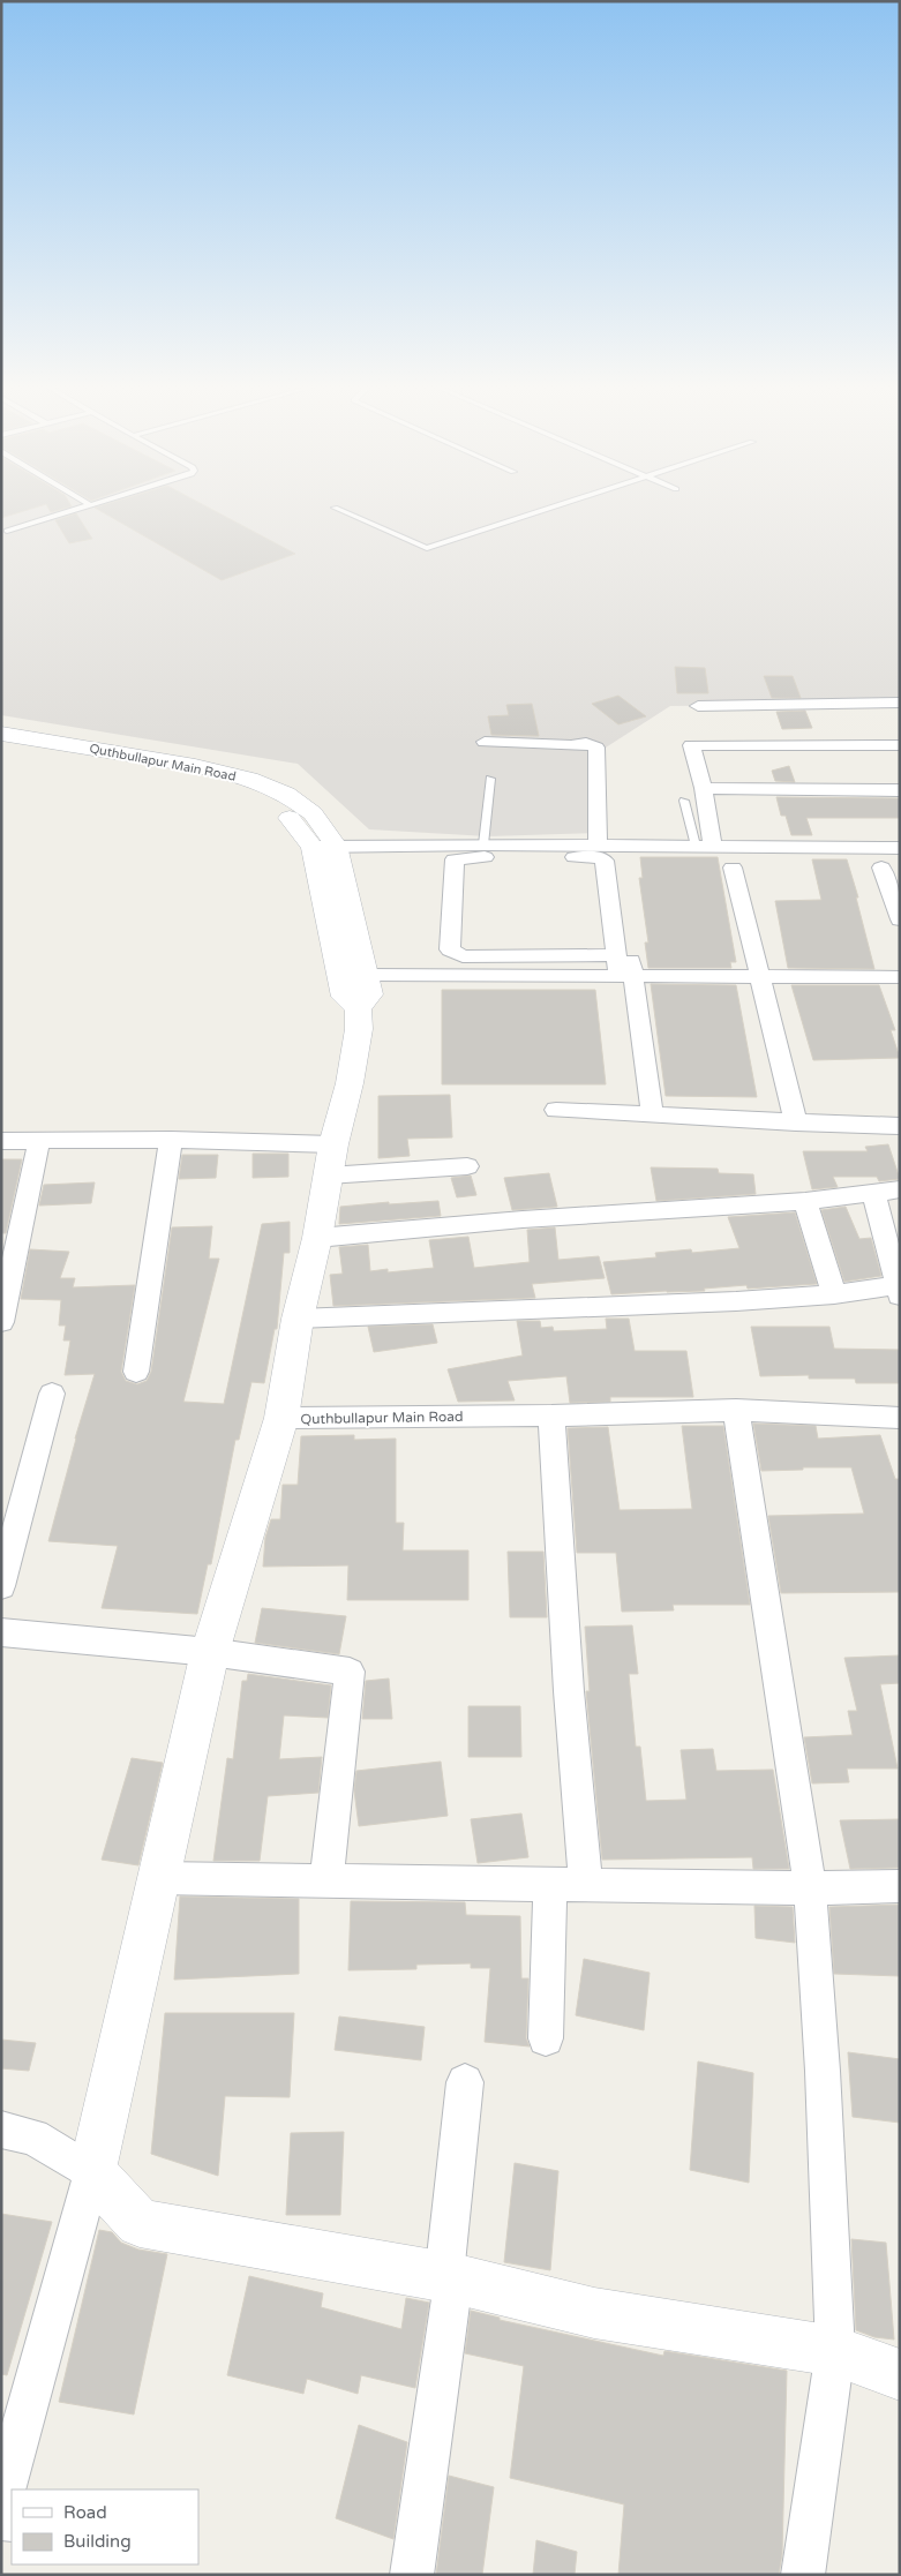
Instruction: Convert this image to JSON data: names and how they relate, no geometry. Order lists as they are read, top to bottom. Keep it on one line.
{"streets":{"main road":["Quthbullapur Main Road"]},"legend":["Road","Building"]}
